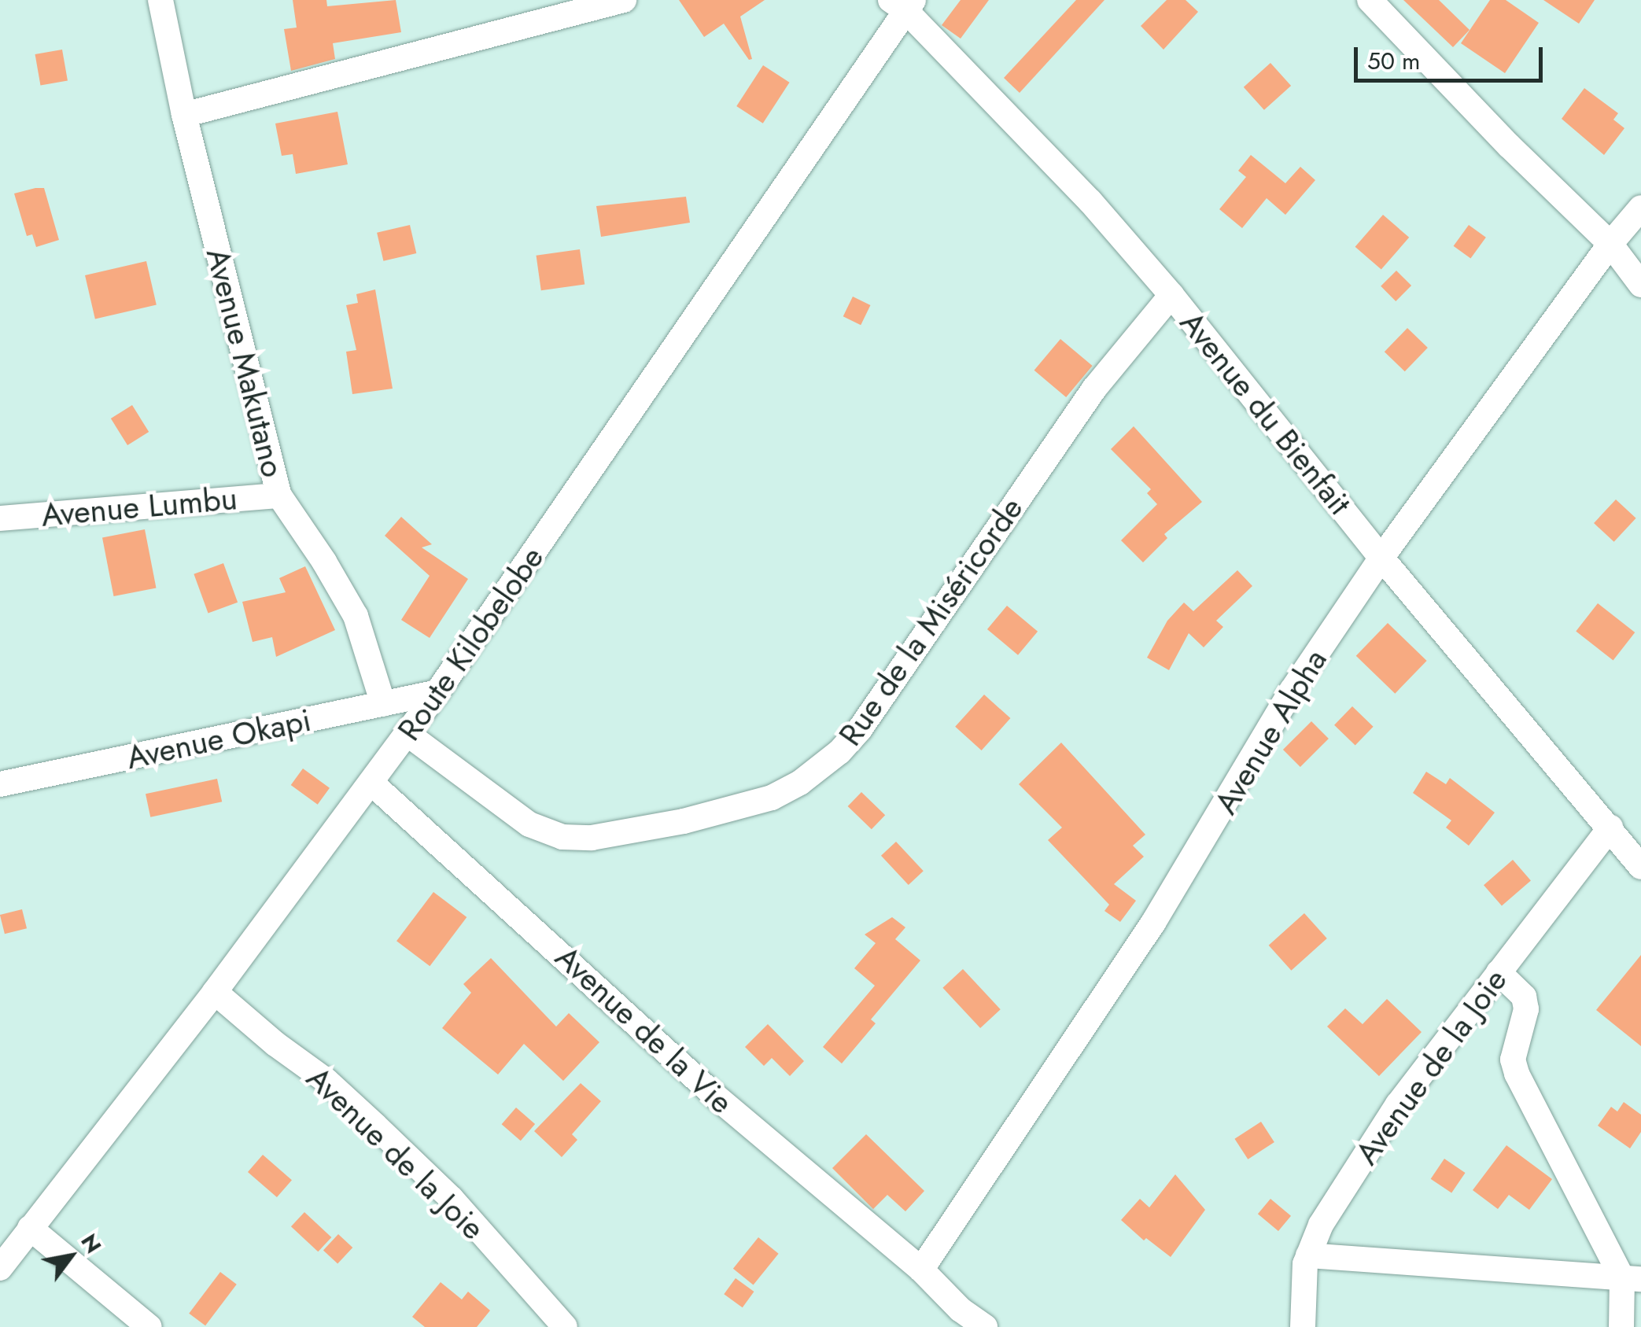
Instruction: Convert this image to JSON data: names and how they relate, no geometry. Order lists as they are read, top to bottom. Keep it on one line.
{"streets":{"street":["Avenue Makutano","Avenue du Bienfait","Avenue Lumbu","Rue de la Miséricorde","Route Kilobelobe","Avenue Alpha","Avenue Okapi","Avenue de la Vie","Avenue de la Joie"]},"crossings":[["Avenue Makutano","Avenue Lumbu"],["Avenue Makutano","Avenue Okapi"],["Avenue du Bienfait","Rue de la Miséricorde"],["Avenue du Bienfait","Route Kilobelobe"],["Avenue du Bienfait","Avenue Alpha"],["Avenue du Bienfait","Avenue de la Joie"],["Rue de la Miséricorde","Route Kilobelobe"],["Route Kilobelobe","Avenue Okapi"],["Route Kilobelobe","Avenue de la Vie"],["Route Kilobelobe","Avenue de la Joie"],["Avenue Alpha","Avenue de la Vie"]],"scale_bar":"50 m","north":"top right"}
